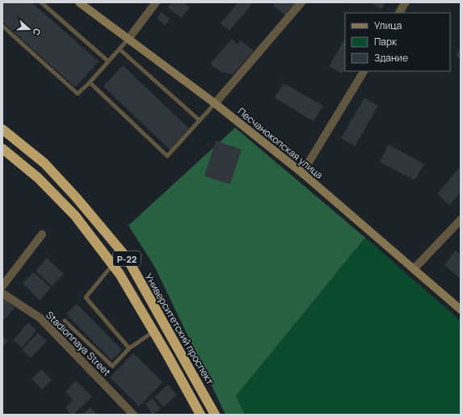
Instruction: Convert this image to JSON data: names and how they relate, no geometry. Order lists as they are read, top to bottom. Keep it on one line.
{"streets":{"highway":["Р-22","Университетский проспект"],"street":["Песчанокопская улица","Stadionnaya Street"]},"legend":["Улица","Парк","Здание"],"north":"right"}
